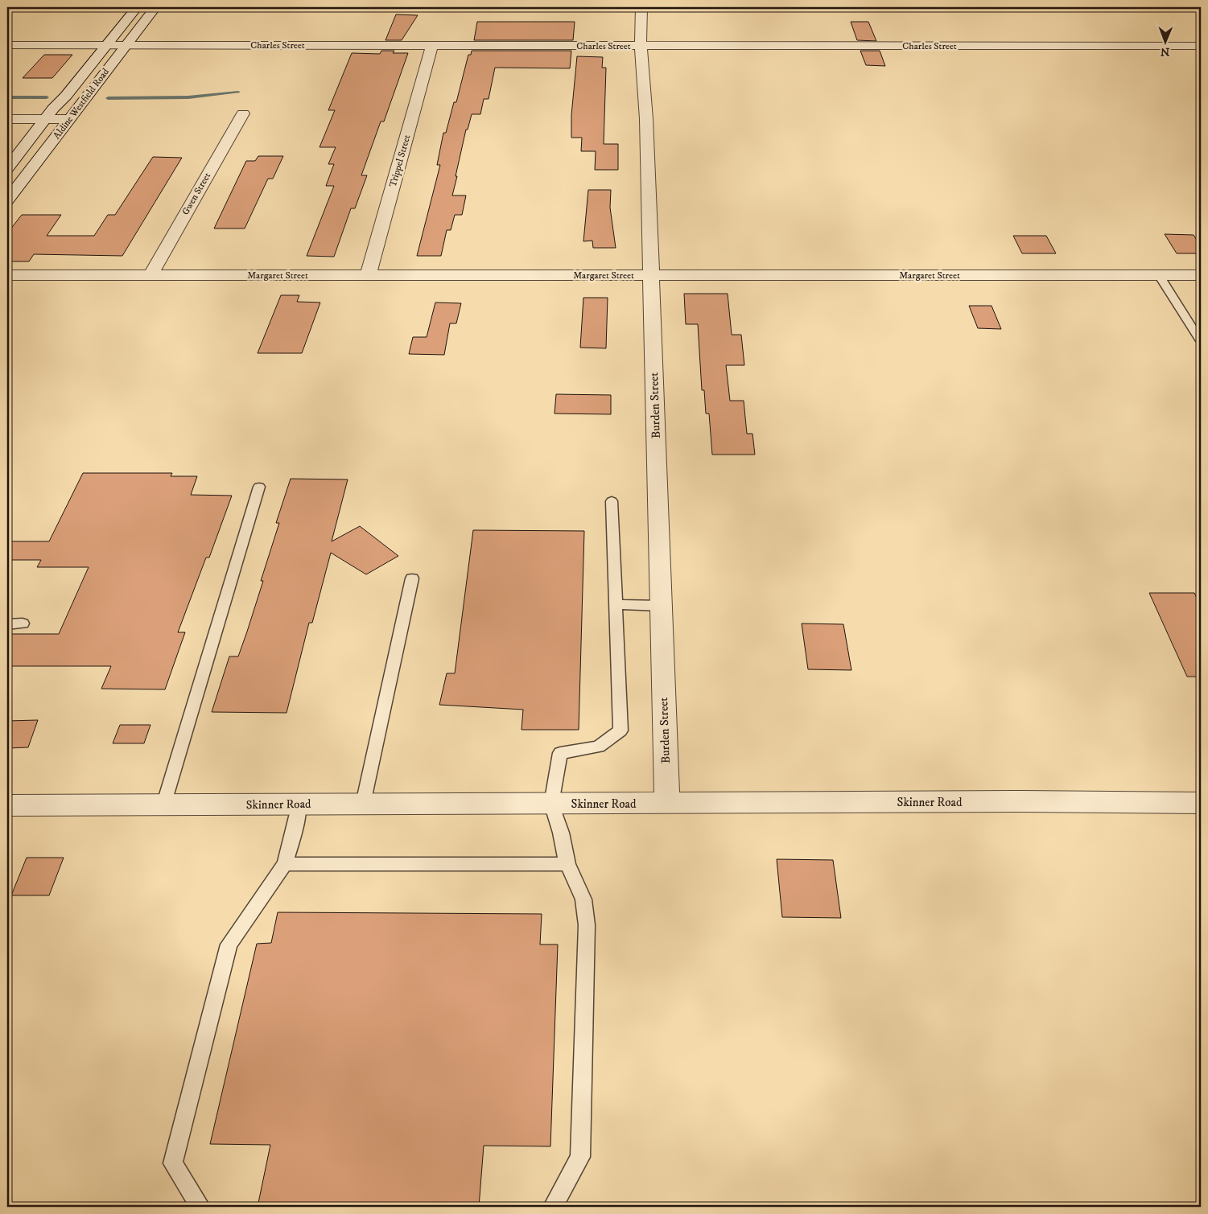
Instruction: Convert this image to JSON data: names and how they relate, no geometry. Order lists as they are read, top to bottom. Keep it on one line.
{"streets":{"street":["Charles Street","Aldine Westfield Road","Trippel Street","Gwen Street","Margaret Street","Burden Street","Skinner Road"]},"crossings":[["Charles Street","Aldine Westfield Road"],["Charles Street","Trippel Street"],["Charles Street","Burden Street"],["Trippel Street","Margaret Street"],["Gwen Street","Margaret Street"],["Margaret Street","Burden Street"],["Burden Street","Skinner Road"]],"north":"bottom"}
